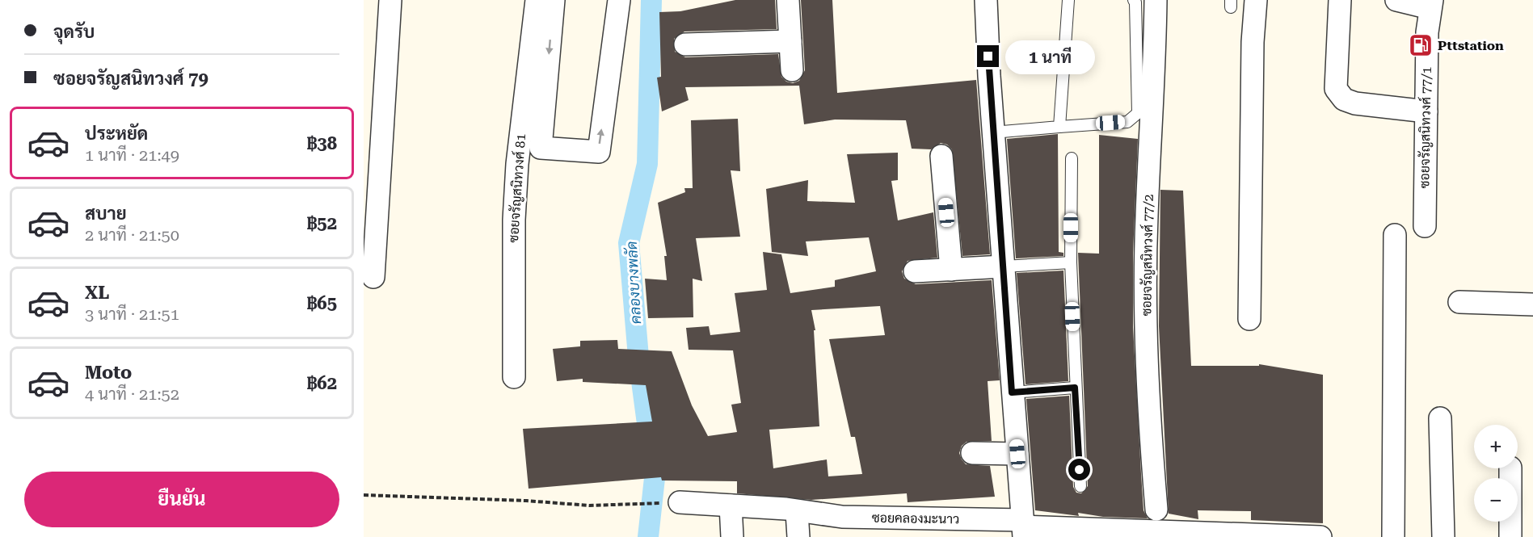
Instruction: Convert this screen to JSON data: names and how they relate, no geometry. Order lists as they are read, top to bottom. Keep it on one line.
{"streets":{"street":["ซอยจรัญสนิทวงศ์ 77/1","ซอยจรัญสนิทวงศ์ 81","ซอยจรัญสนิทวงศ์ 77/2","ซอยคลองมะนาว"]},"water":["คลองบางพลัด"],"places":{"fuel station":["Pttstation"]},"page":{"banner":["จุดรับ","ซอยจรัญสนิทวงศ์ 79"],"bubble":"1 นาที","list":[{"name":"ประหยัด","note":"1 นาที · 21:49","value":"฿38"},{"name":"สบาย","note":"2 นาที · 21:50","value":"฿52"},{"name":"XL","note":"3 นาที · 21:51","value":"฿65"},{"name":"Moto","note":"4 นาที · 21:52","value":"฿62"}],"map_buttons":["+","−"],"buttons":"ยืนยัน"}}
